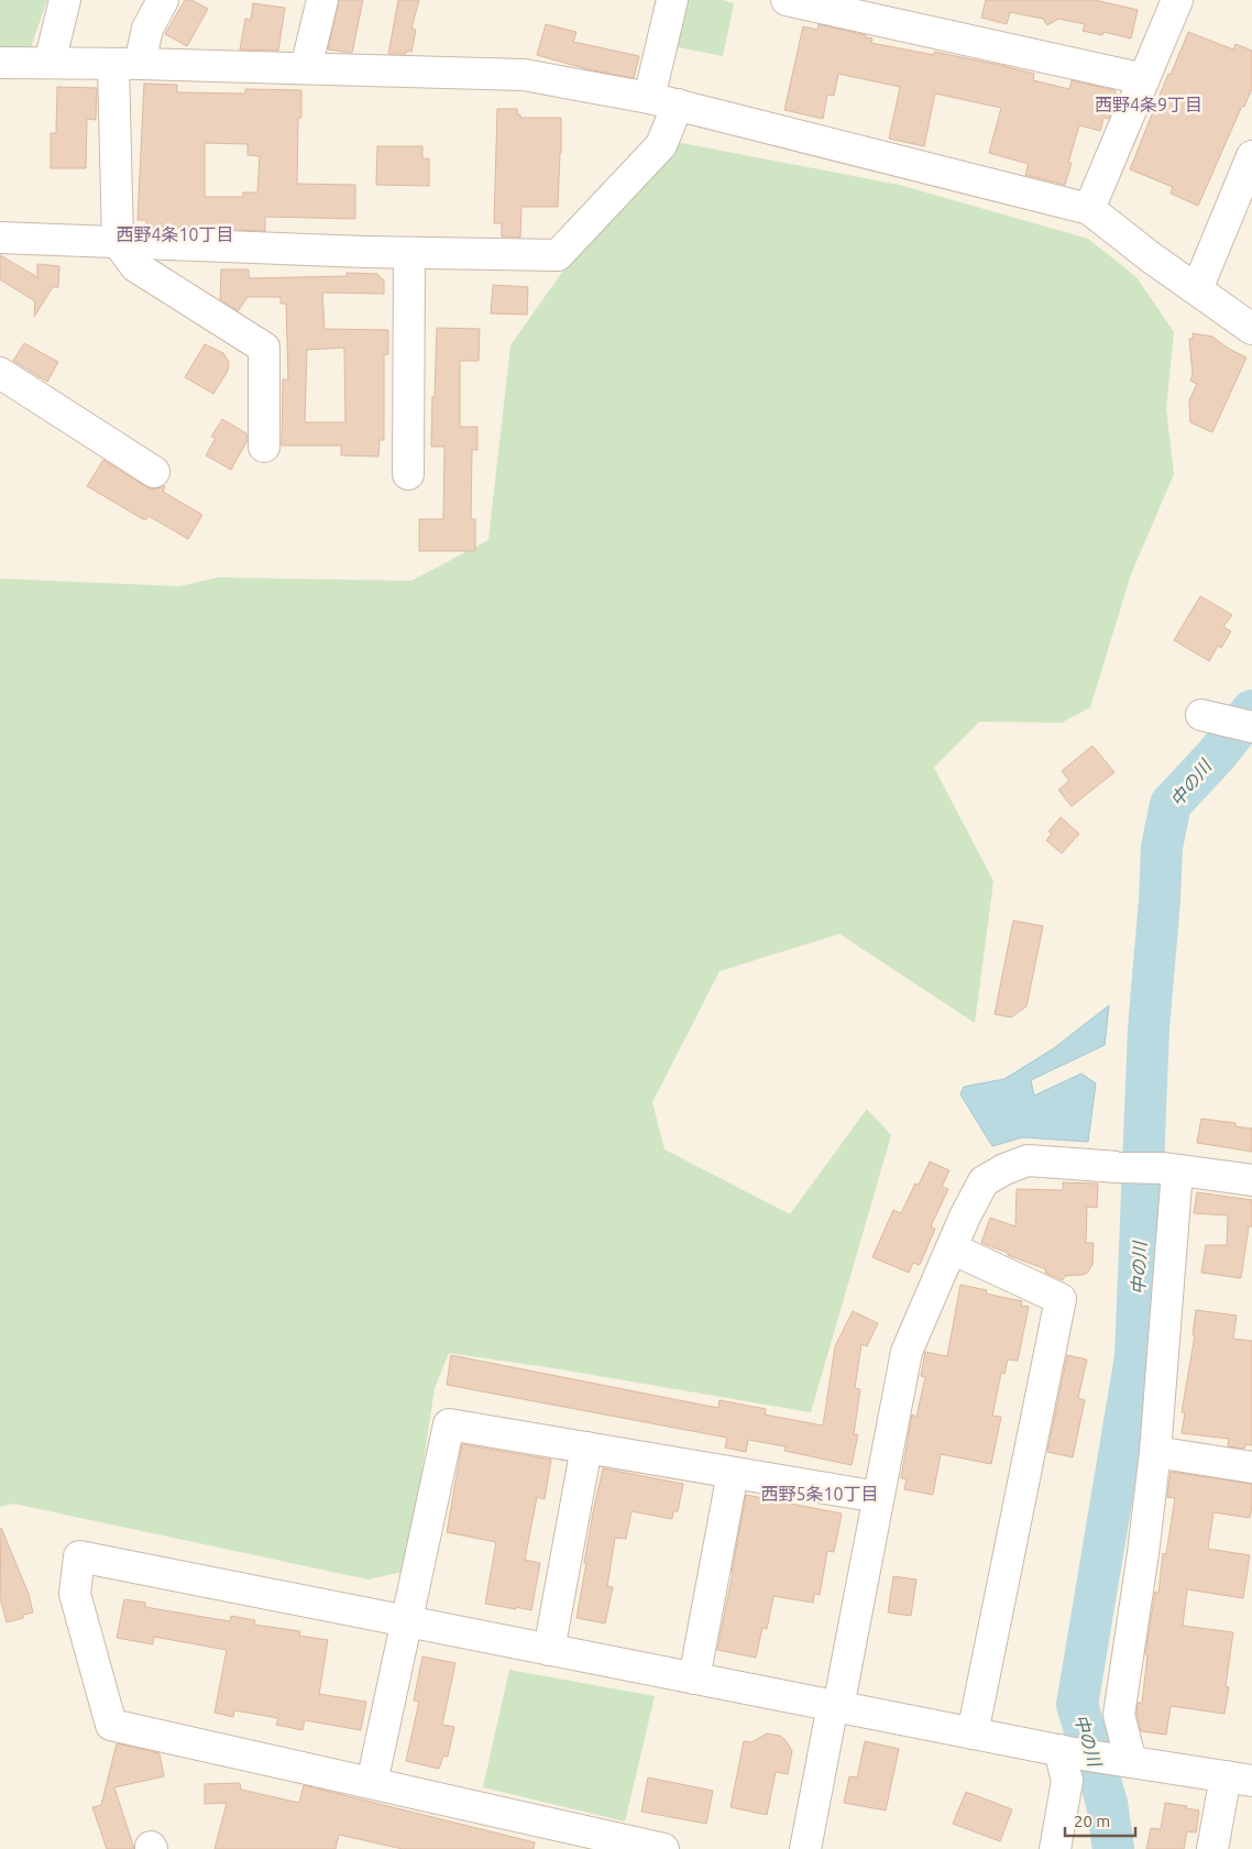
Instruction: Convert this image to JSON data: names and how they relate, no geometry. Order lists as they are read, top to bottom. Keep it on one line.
{"districts":["西野4条9丁目","西野4条10丁目","西野5条10丁目"],"water":["中の川"],"scale_bar":"20 m"}
